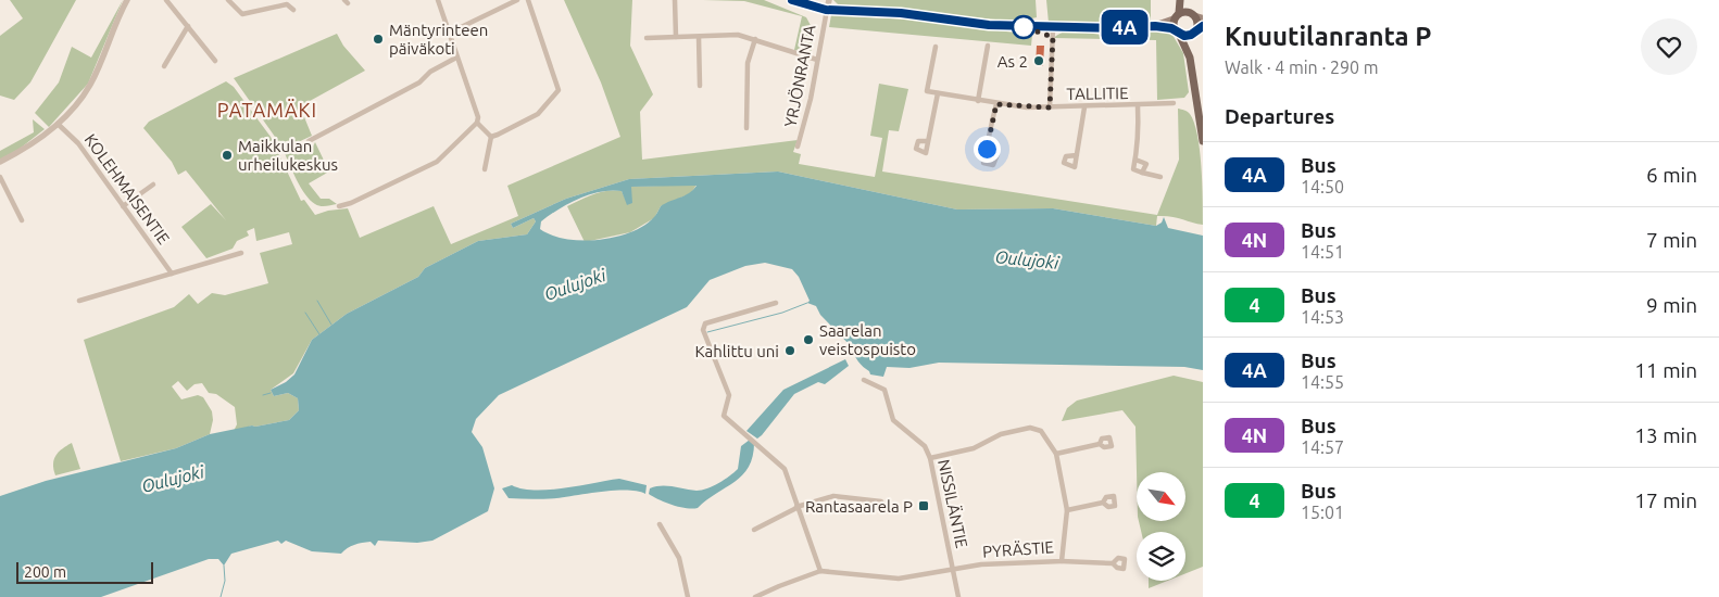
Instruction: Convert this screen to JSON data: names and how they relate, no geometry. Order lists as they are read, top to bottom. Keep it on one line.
{"streets":{"street":["YRJÖNRANTA","TALLITIE","KOLEHMAISENTIE","NISSILÄNTIE","PYRÄSTIE"]},"crossings":[["NISSILÄNTIE","PYRÄSTIE"]],"districts":["PATAMÄKI"],"water":["Oulujoki"],"places":{"other":["Mäntyrinteen päiväkoti","As 2","Maikkulan urheilukeskus","Saarelan veistospuisto","Kahlittu uni"],"transit":["Rantasaarela P"]},"lines":["bus line 4A"],"scale_bar":"200 m","north":"bottom right","page":{"on_map":"4A","heading":[["Knuutilanranta P","Walk · 4 min · 290 m"],"Departures"],"list":[{"mark":"4A","name":"Bus","note":"14:50","value":"6 min"},{"mark":"4N","name":"Bus","note":"14:51","value":"7 min"},{"mark":"4","name":"Bus","note":"14:53","value":"9 min"},{"mark":"4A","name":"Bus","note":"14:55","value":"11 min"},{"mark":"4N","name":"Bus","note":"14:57","value":"13 min"},{"mark":"4","name":"Bus","note":"15:01","value":"17 min"}],"scale":"200 m"}}
